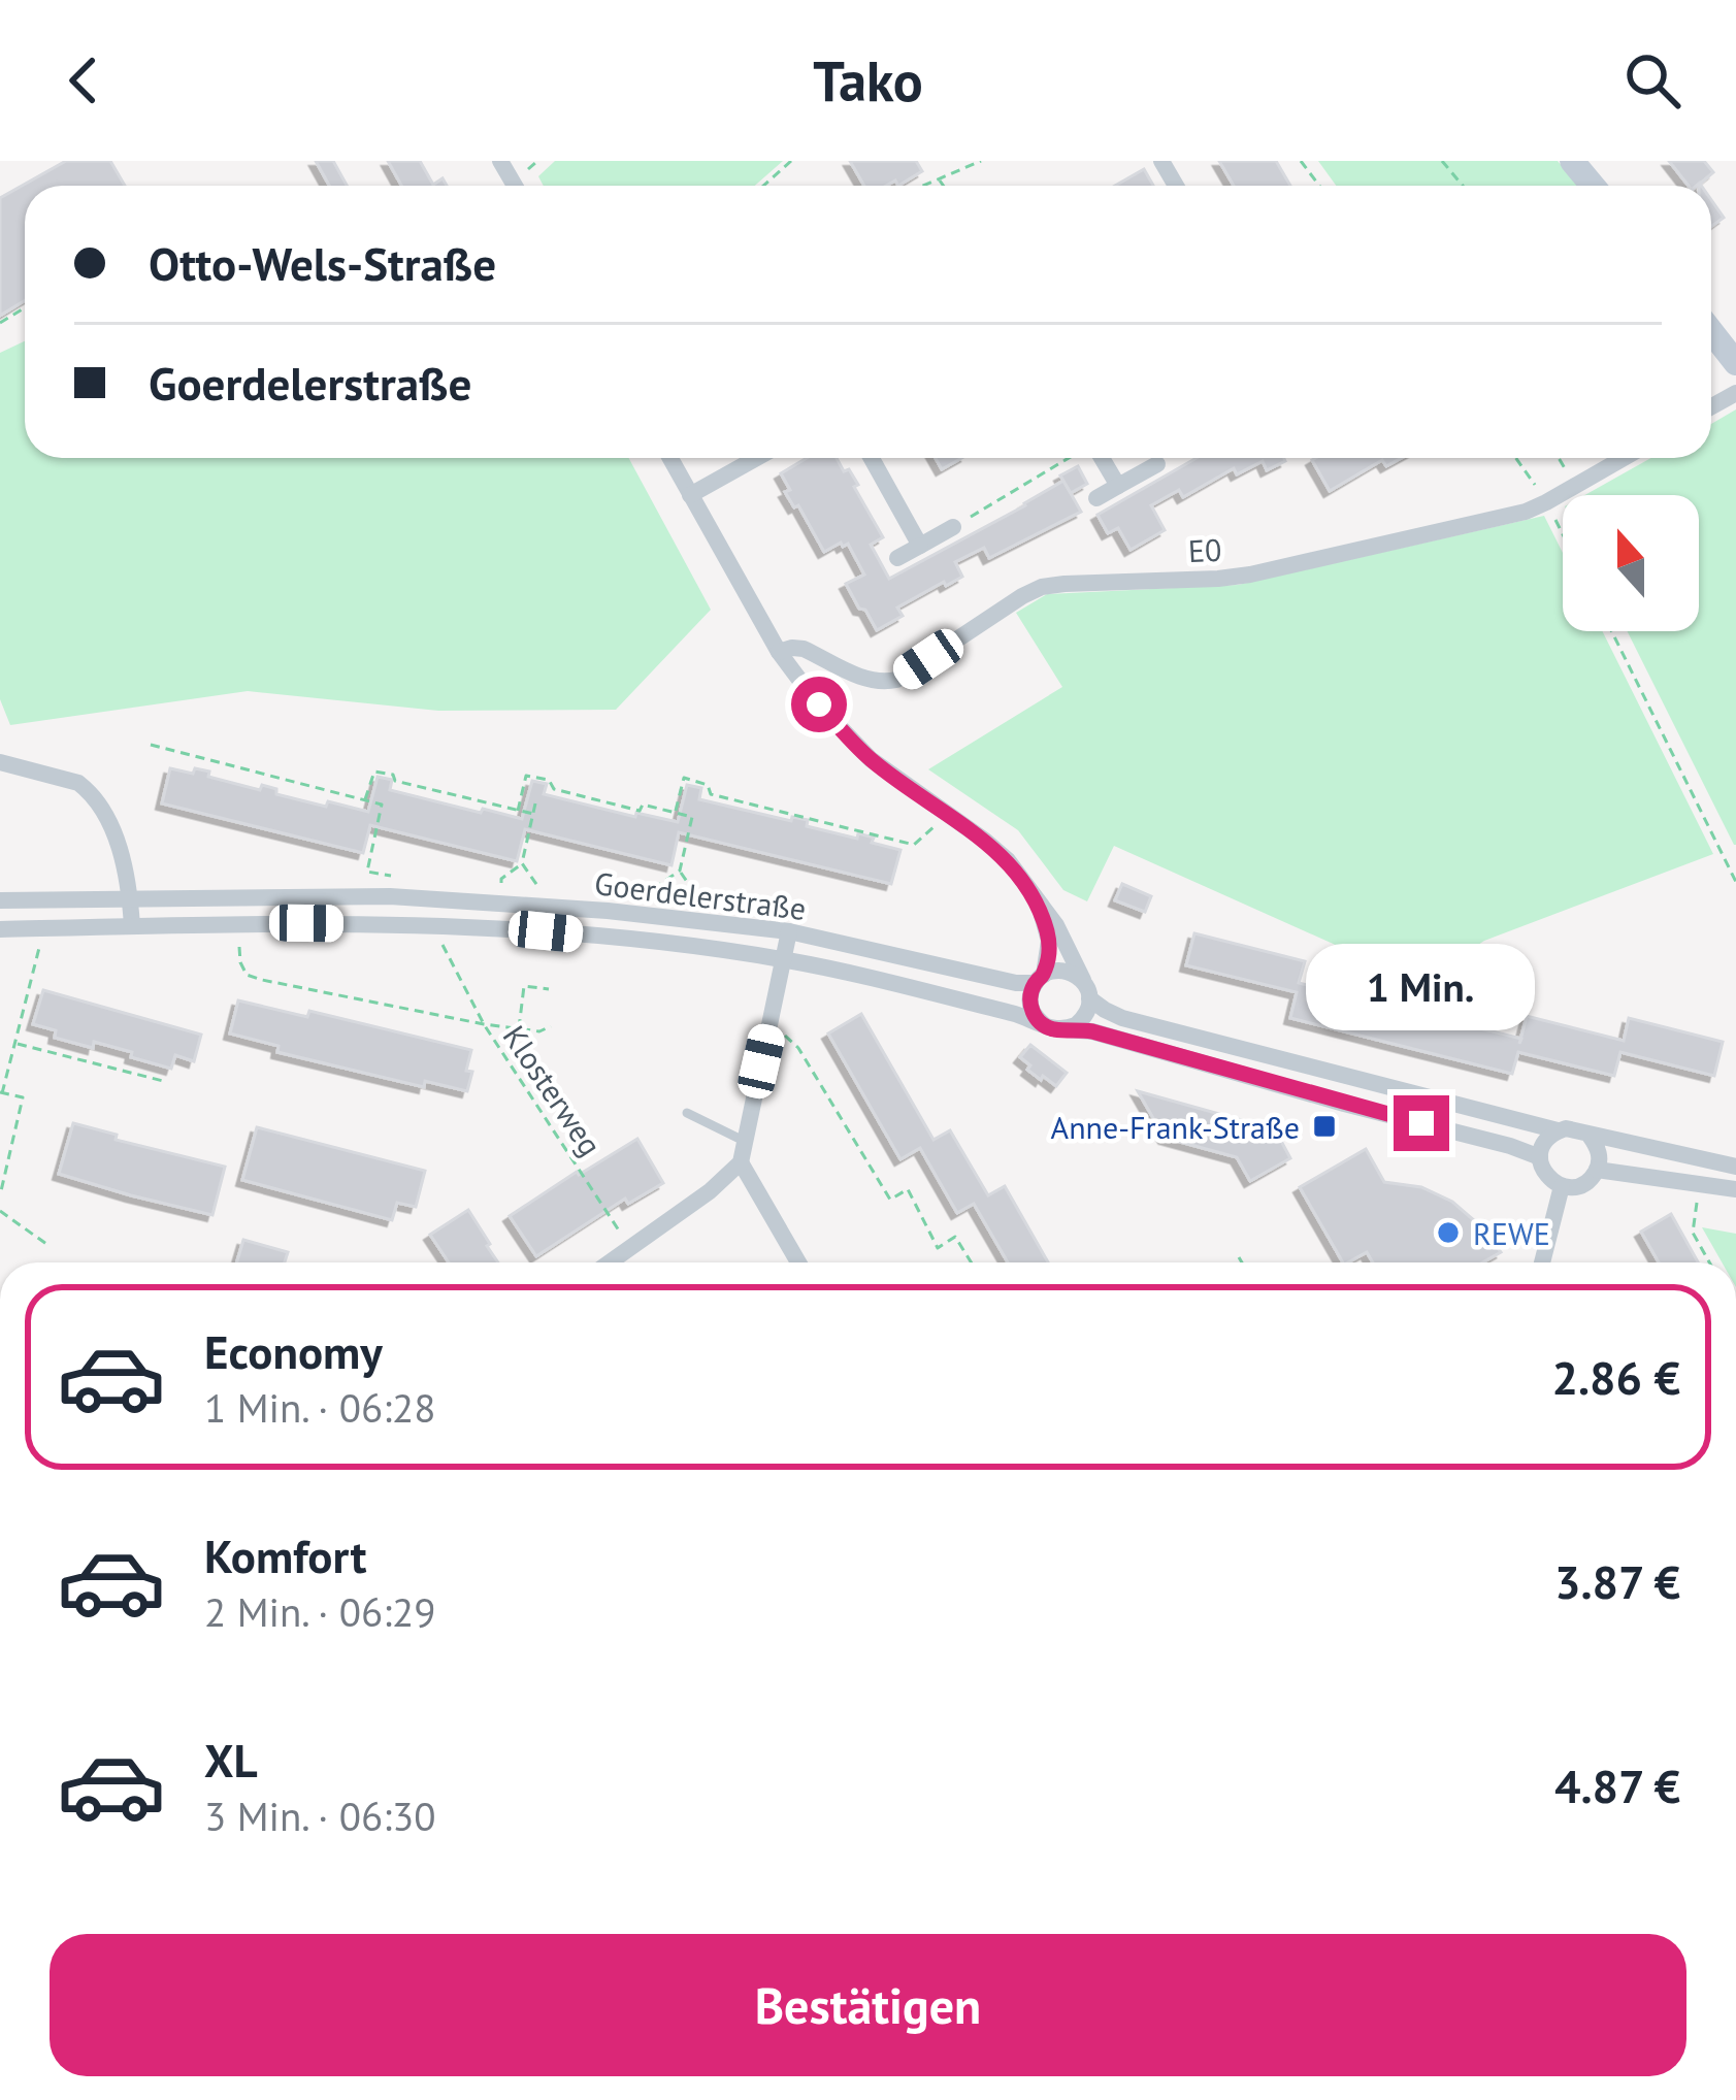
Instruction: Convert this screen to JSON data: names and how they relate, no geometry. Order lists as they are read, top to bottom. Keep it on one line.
{"streets":{"street":["E0","Goerdelerstraße"],"path":["Klosterweg"]},"crossings":[["Goerdelerstraße","Klosterweg"]],"places":{"transit":["Anne-Frank-Straße"],"other":["REWE"]},"north":"top","page":{"header":"Tako","banner":["Otto-Wels-Straße","Goerdelerstraße"],"bubble":"1 Min.","list":[{"name":"Economy","note":"1 Min. · 06:28","value":"2.86 €"},{"name":"Komfort","note":"2 Min. · 06:29","value":"3.87 €"},{"name":"XL","note":"3 Min. · 06:30","value":"4.87 €"}],"buttons":"Bestätigen"}}
